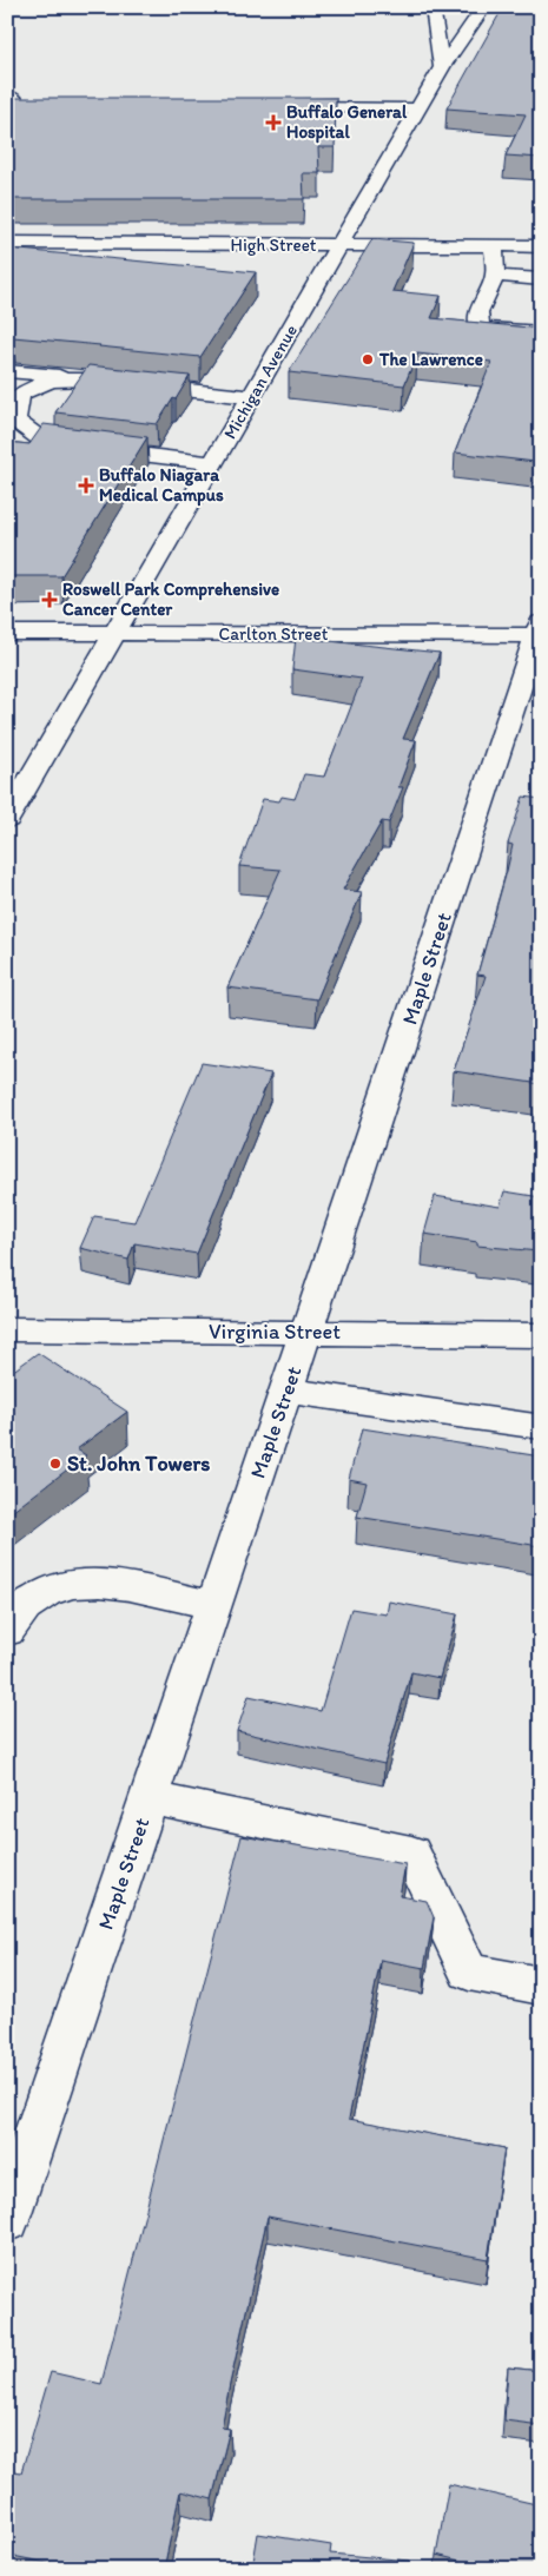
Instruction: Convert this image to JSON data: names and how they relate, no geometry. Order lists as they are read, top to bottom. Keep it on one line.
{"streets":{"street":["High Street","Michigan Avenue","Carlton Street","Maple Street","Virginia Street"]},"crossings":[["High Street","Michigan Avenue"],["Michigan Avenue","Carlton Street"],["Carlton Street","Maple Street"],["Maple Street","Virginia Street"]],"places":{"health":["Buffalo General Hospital","Buffalo Niagara Medical Campus","Roswell Park Comprehensive Cancer Center"],"other":["The Lawrence","St. John Towers"]}}
